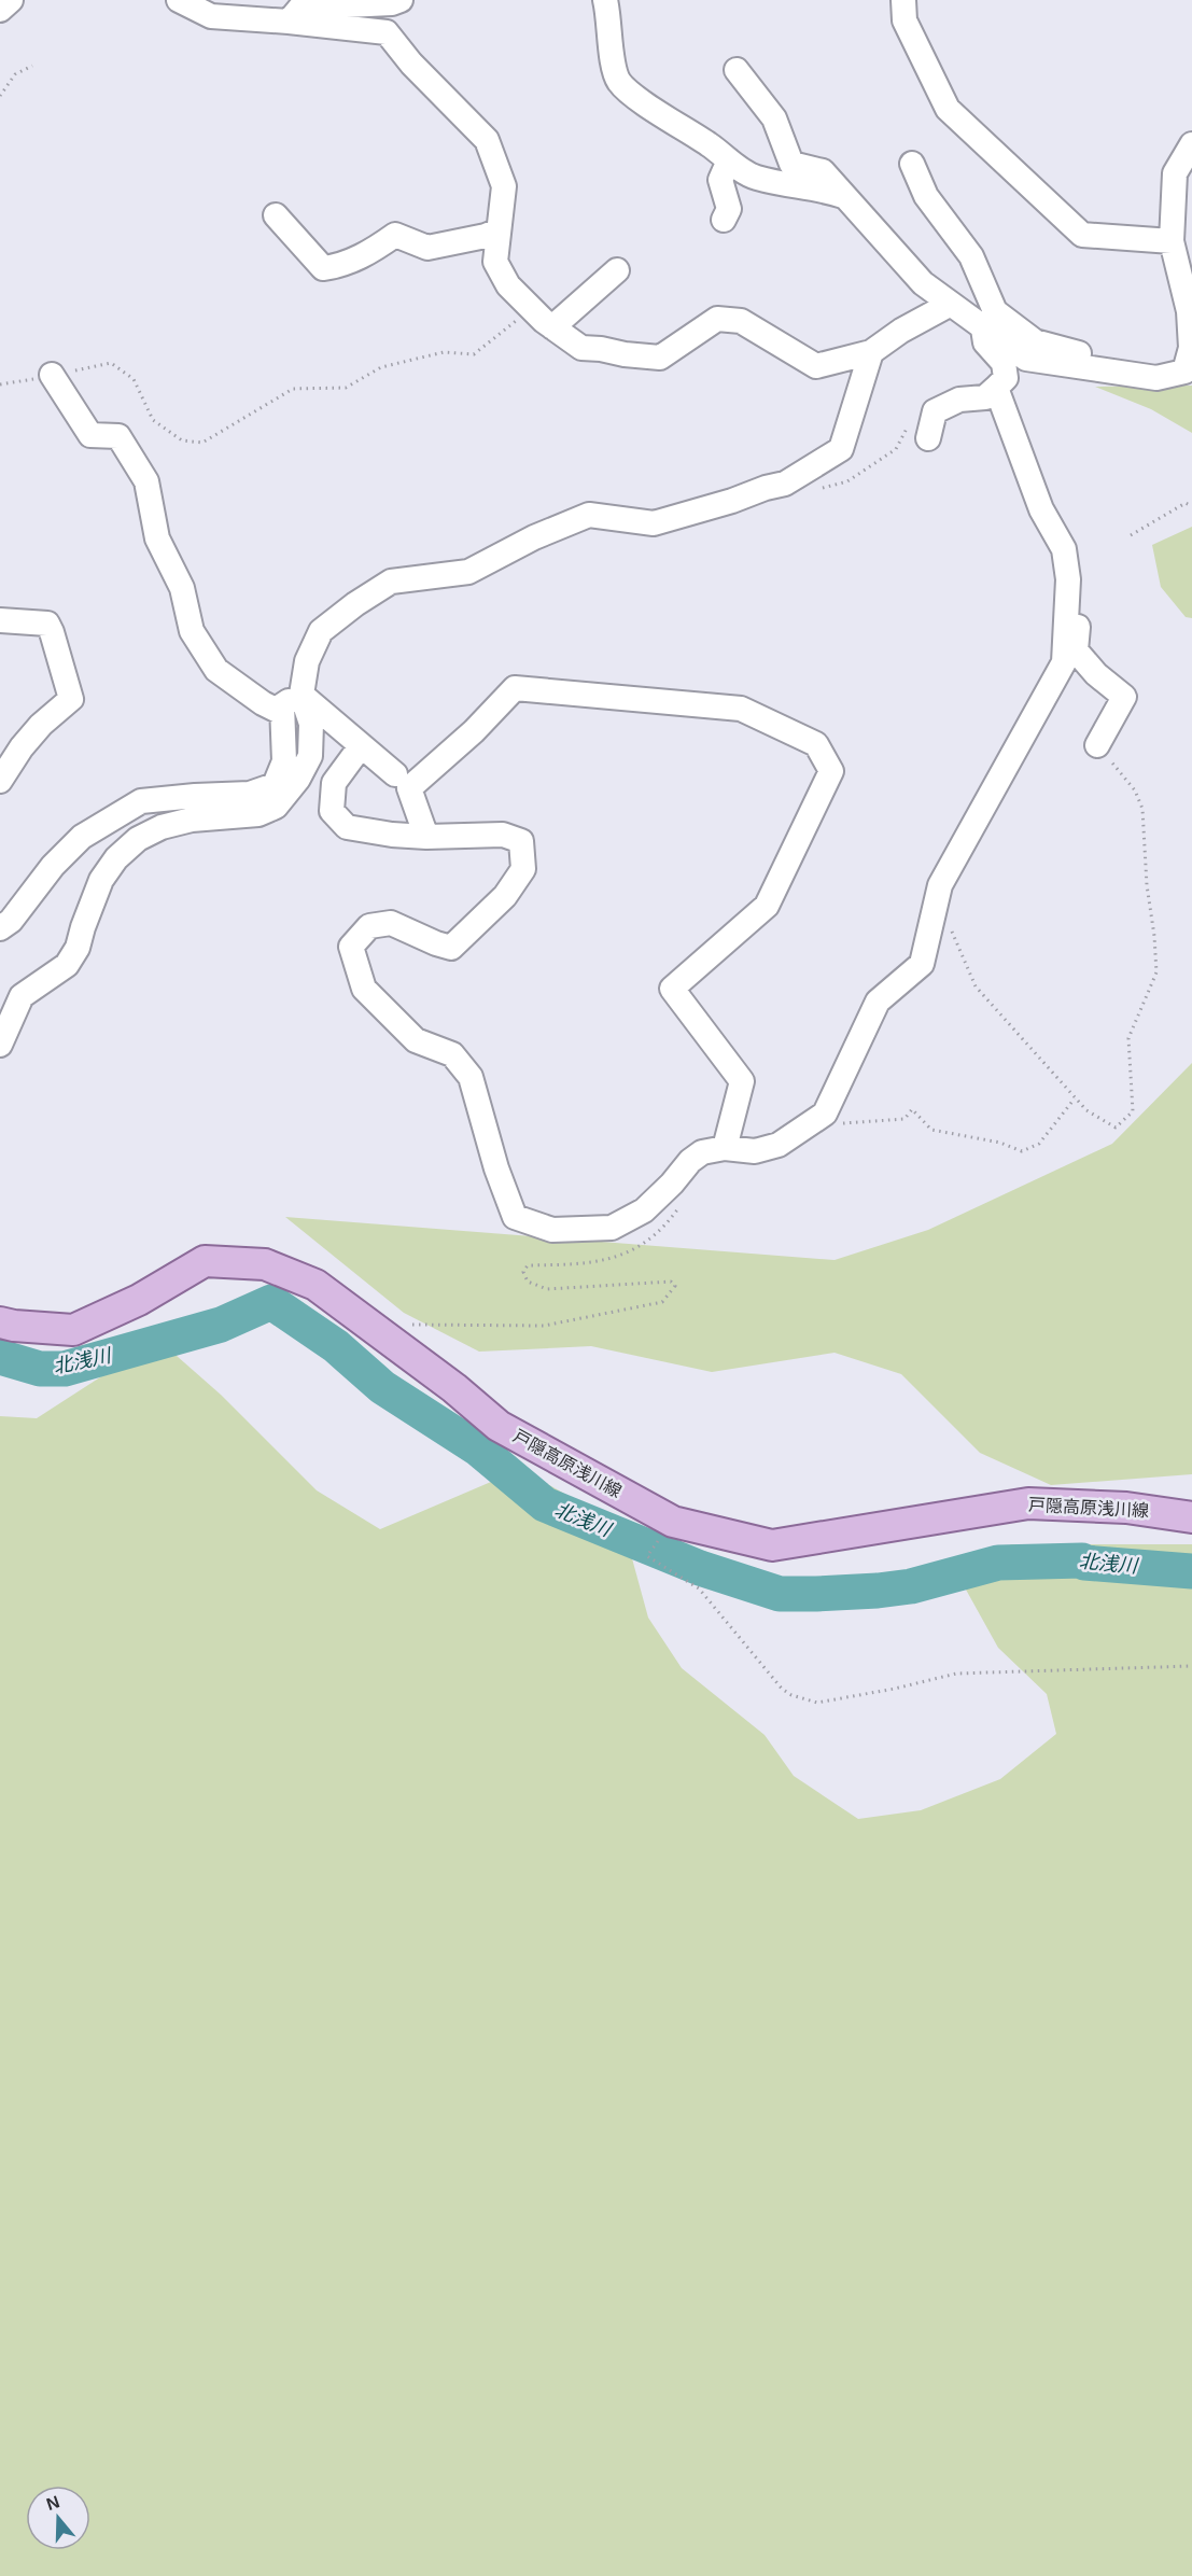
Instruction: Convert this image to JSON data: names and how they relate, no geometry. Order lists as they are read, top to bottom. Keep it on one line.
{"streets":{"main road":["戸隠高原浅川線"]},"water":["北浅川"],"north":"top"}
